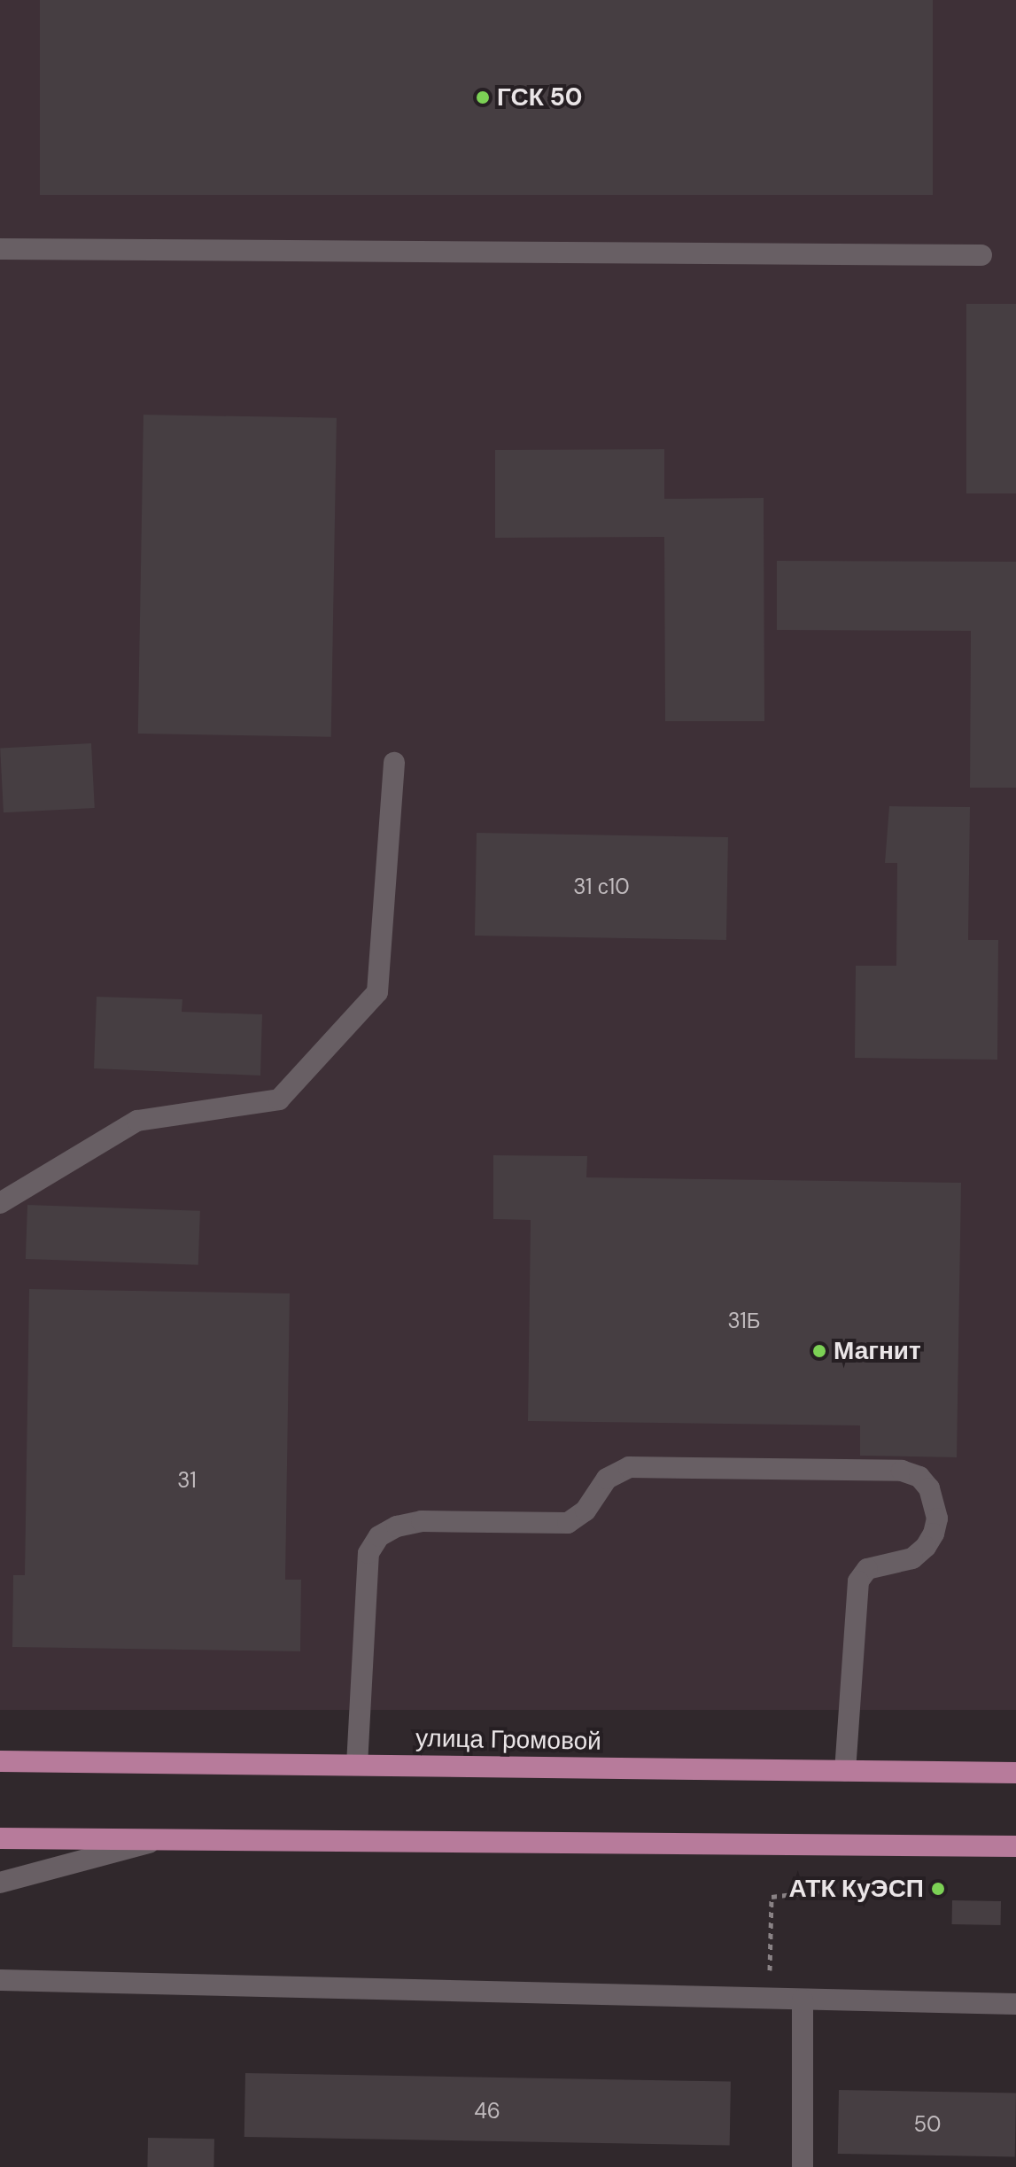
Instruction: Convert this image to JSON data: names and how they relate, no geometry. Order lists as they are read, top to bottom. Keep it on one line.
{"streets":{"main road":["улица Громовой"]},"places":["ГСК 50","Магнит","АТК КуЭСП"],"house_numbers":["31 с10","31Б","31","46","50"]}
